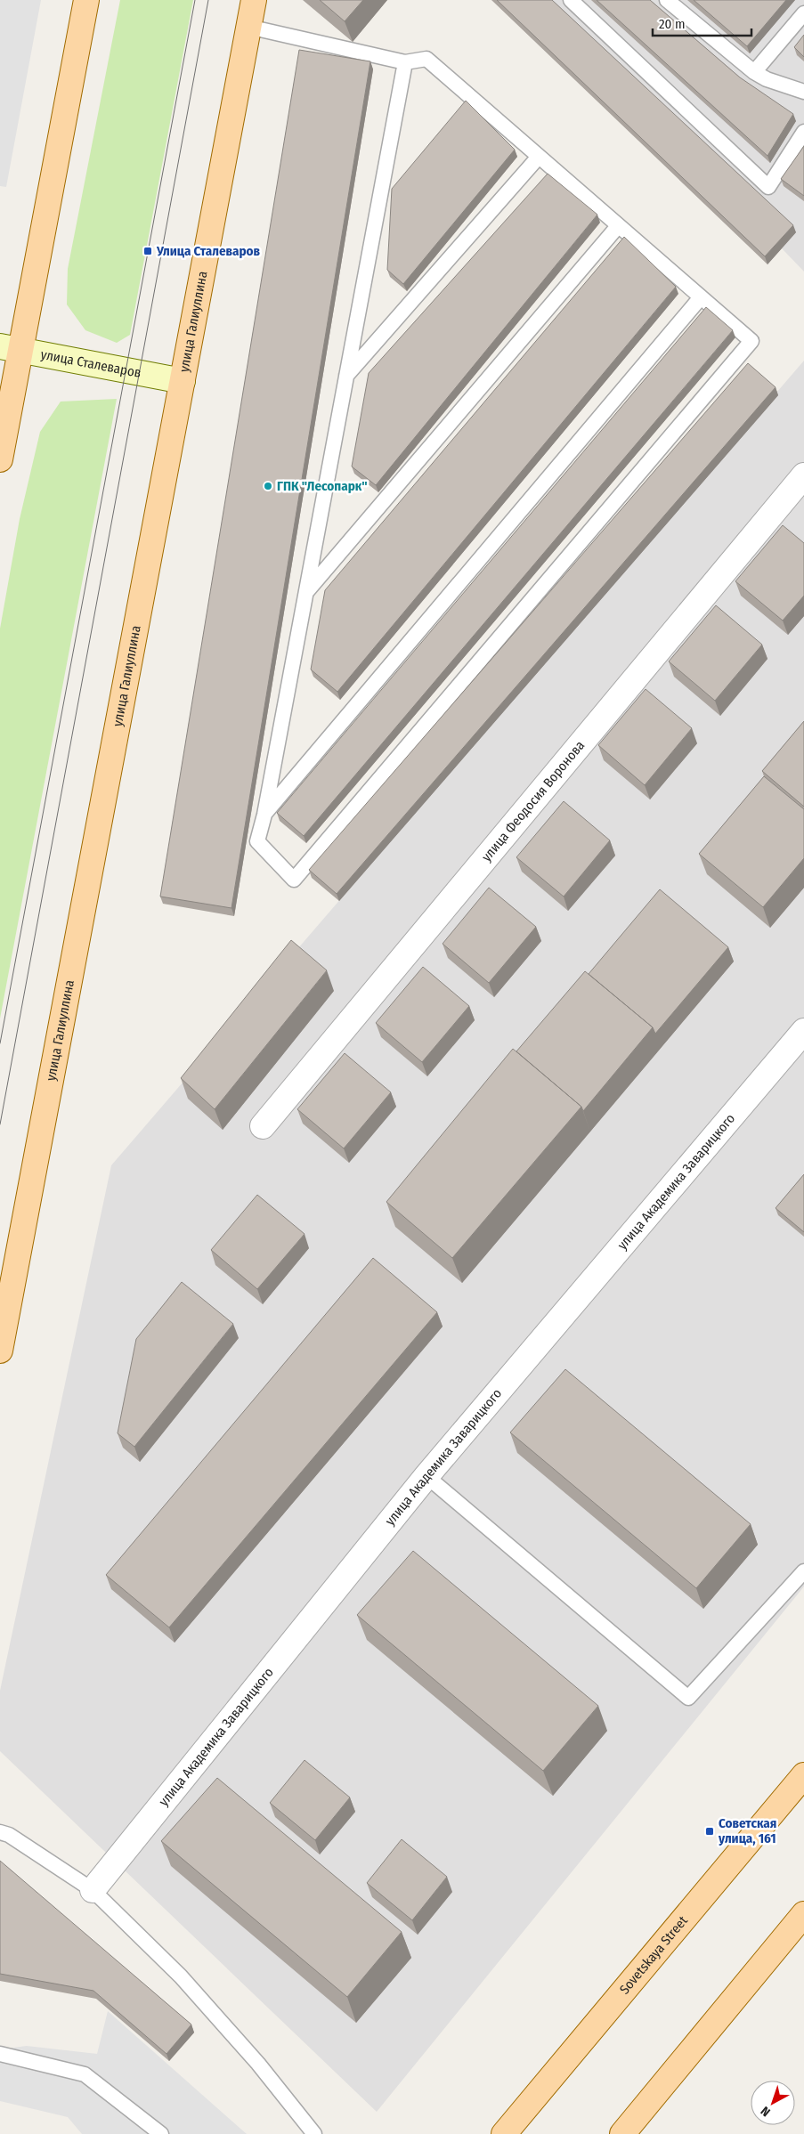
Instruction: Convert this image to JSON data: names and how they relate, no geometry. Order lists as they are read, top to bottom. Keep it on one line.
{"streets":{"main road":["улица Галиуллина","улица Сталеваров","Sovetskaya Street"],"street":["улица Феодосия Воронова","улица Академика Заварицкого"]},"crossings":[["улица Галиуллина","улица Сталеваров"]],"places":{"transit":["Улица Сталеваров","Советская улица, 161"],"other":["ГПК \"Лесопарк\""]},"scale_bar":"20 m","north":"bottom left"}
